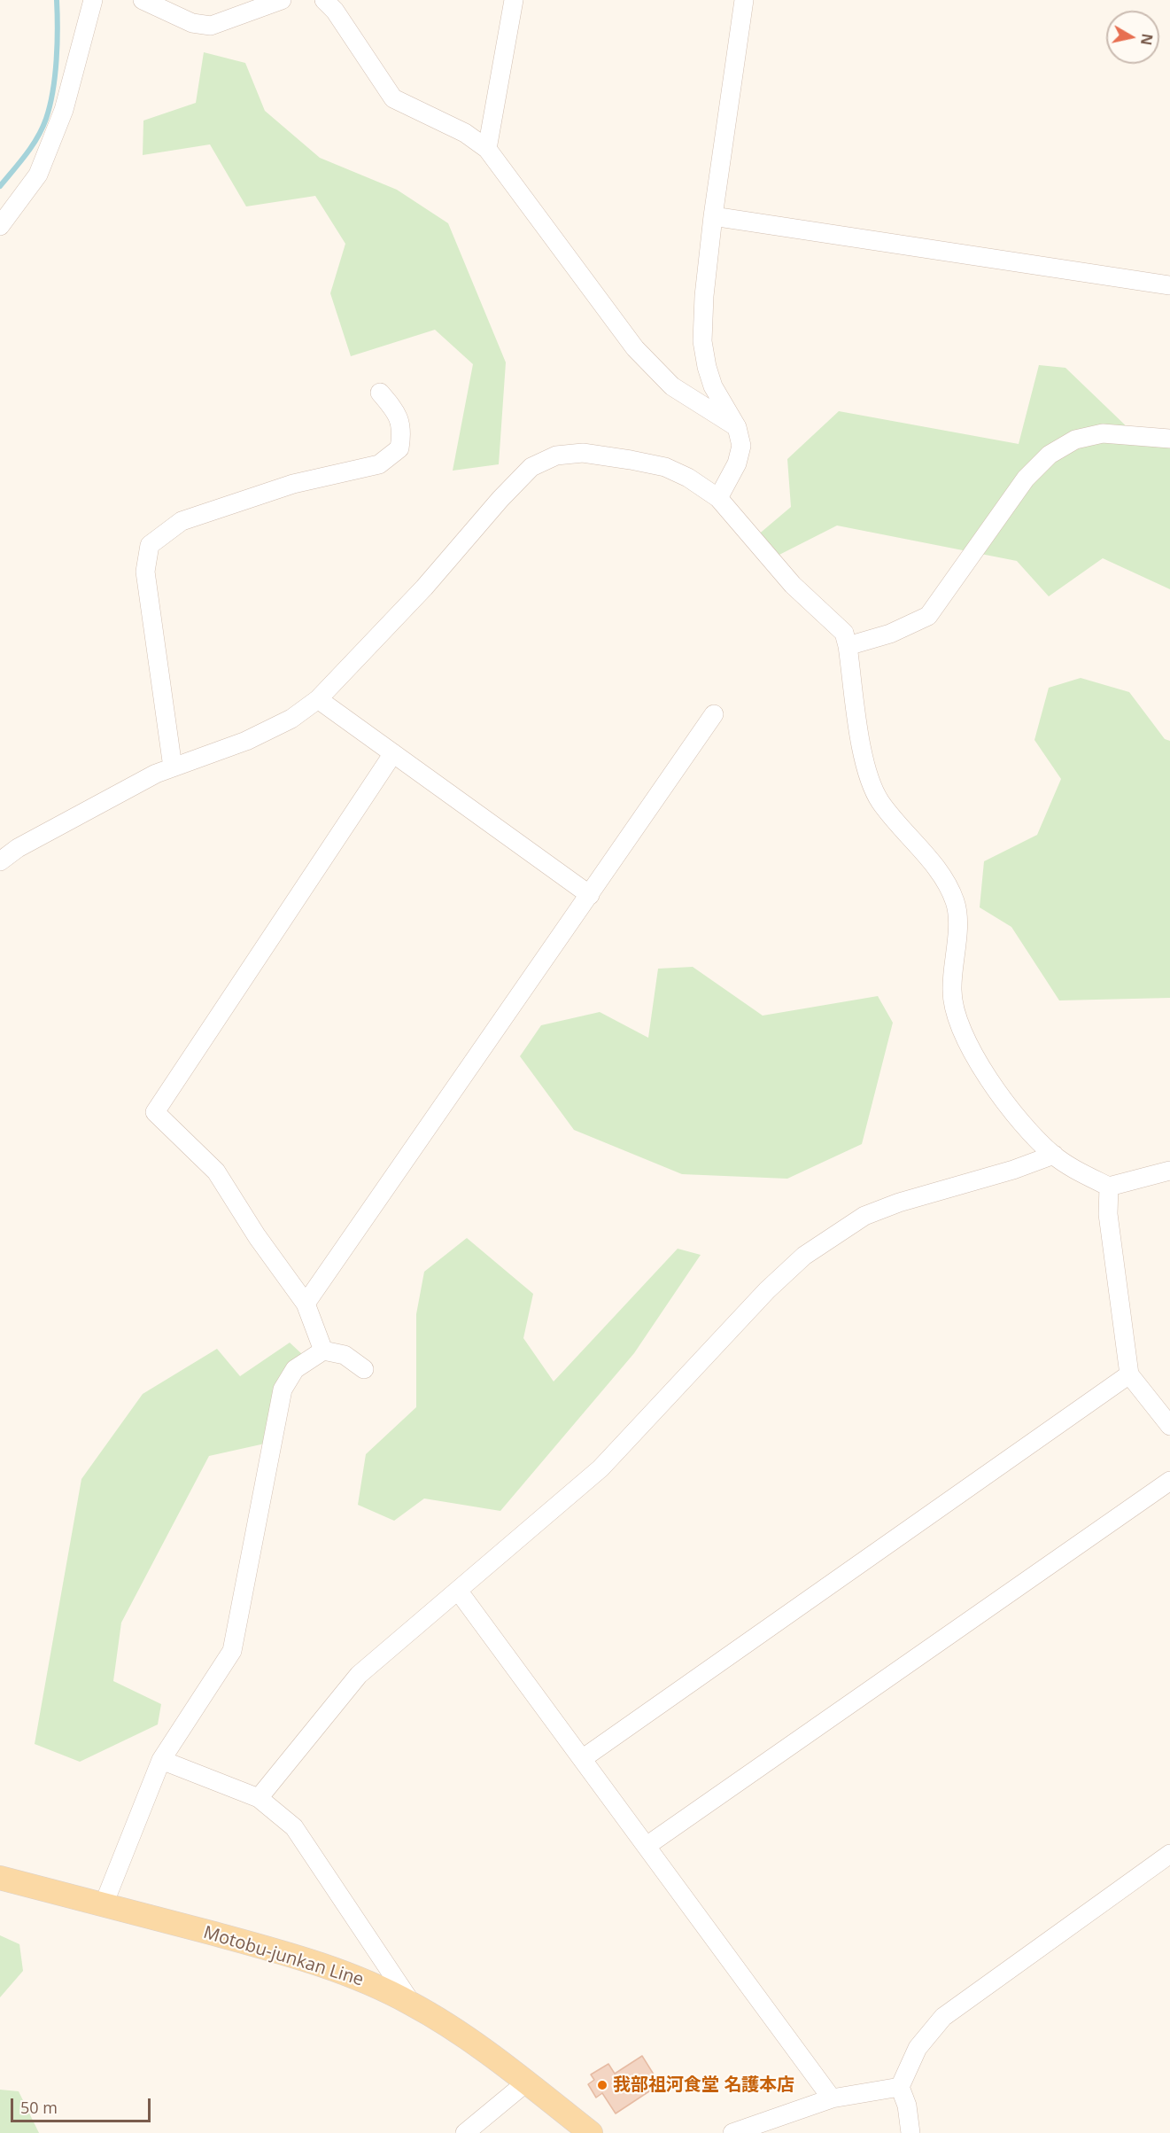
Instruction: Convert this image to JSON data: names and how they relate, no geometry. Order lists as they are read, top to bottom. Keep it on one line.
{"streets":{"main road":["Motobu-junkan Line"]},"places":["我部祖河食堂 名護本店"],"scale_bar":"50 m","north":"right"}
